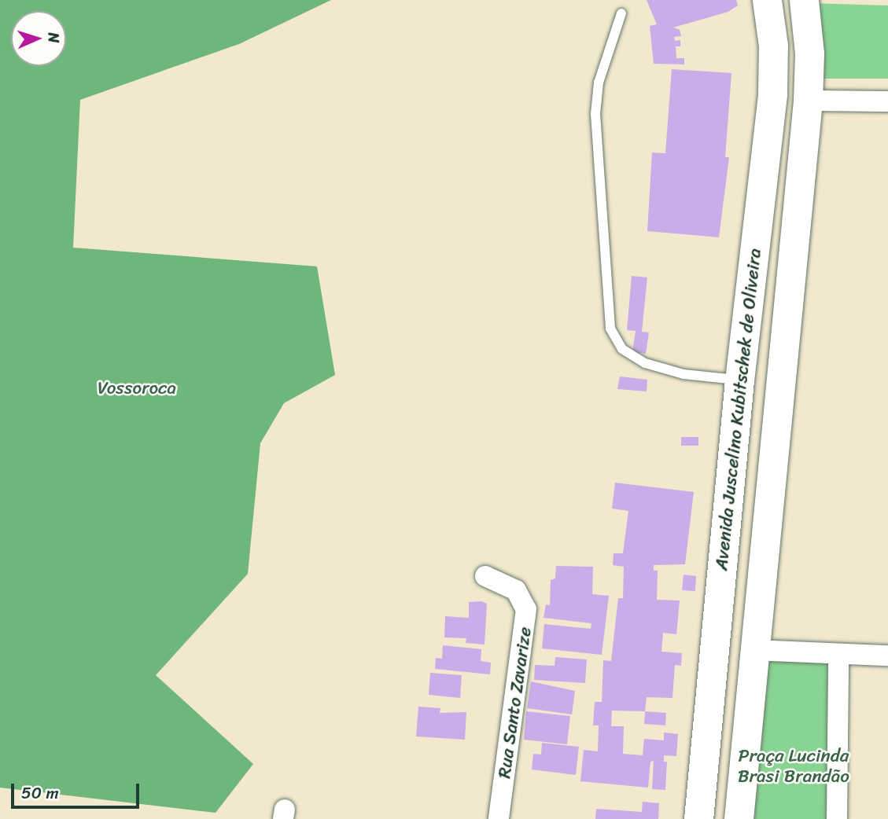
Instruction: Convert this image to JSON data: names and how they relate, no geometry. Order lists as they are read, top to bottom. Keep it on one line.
{"streets":{"main road":["Avenida Juscelino Kubitschek de Oliveira"],"street":["Rua Santo Zavarize"]},"parks":["Vossoroca","Praça Lucinda Brasi Brandão"],"scale_bar":"50 m","north":"right"}
